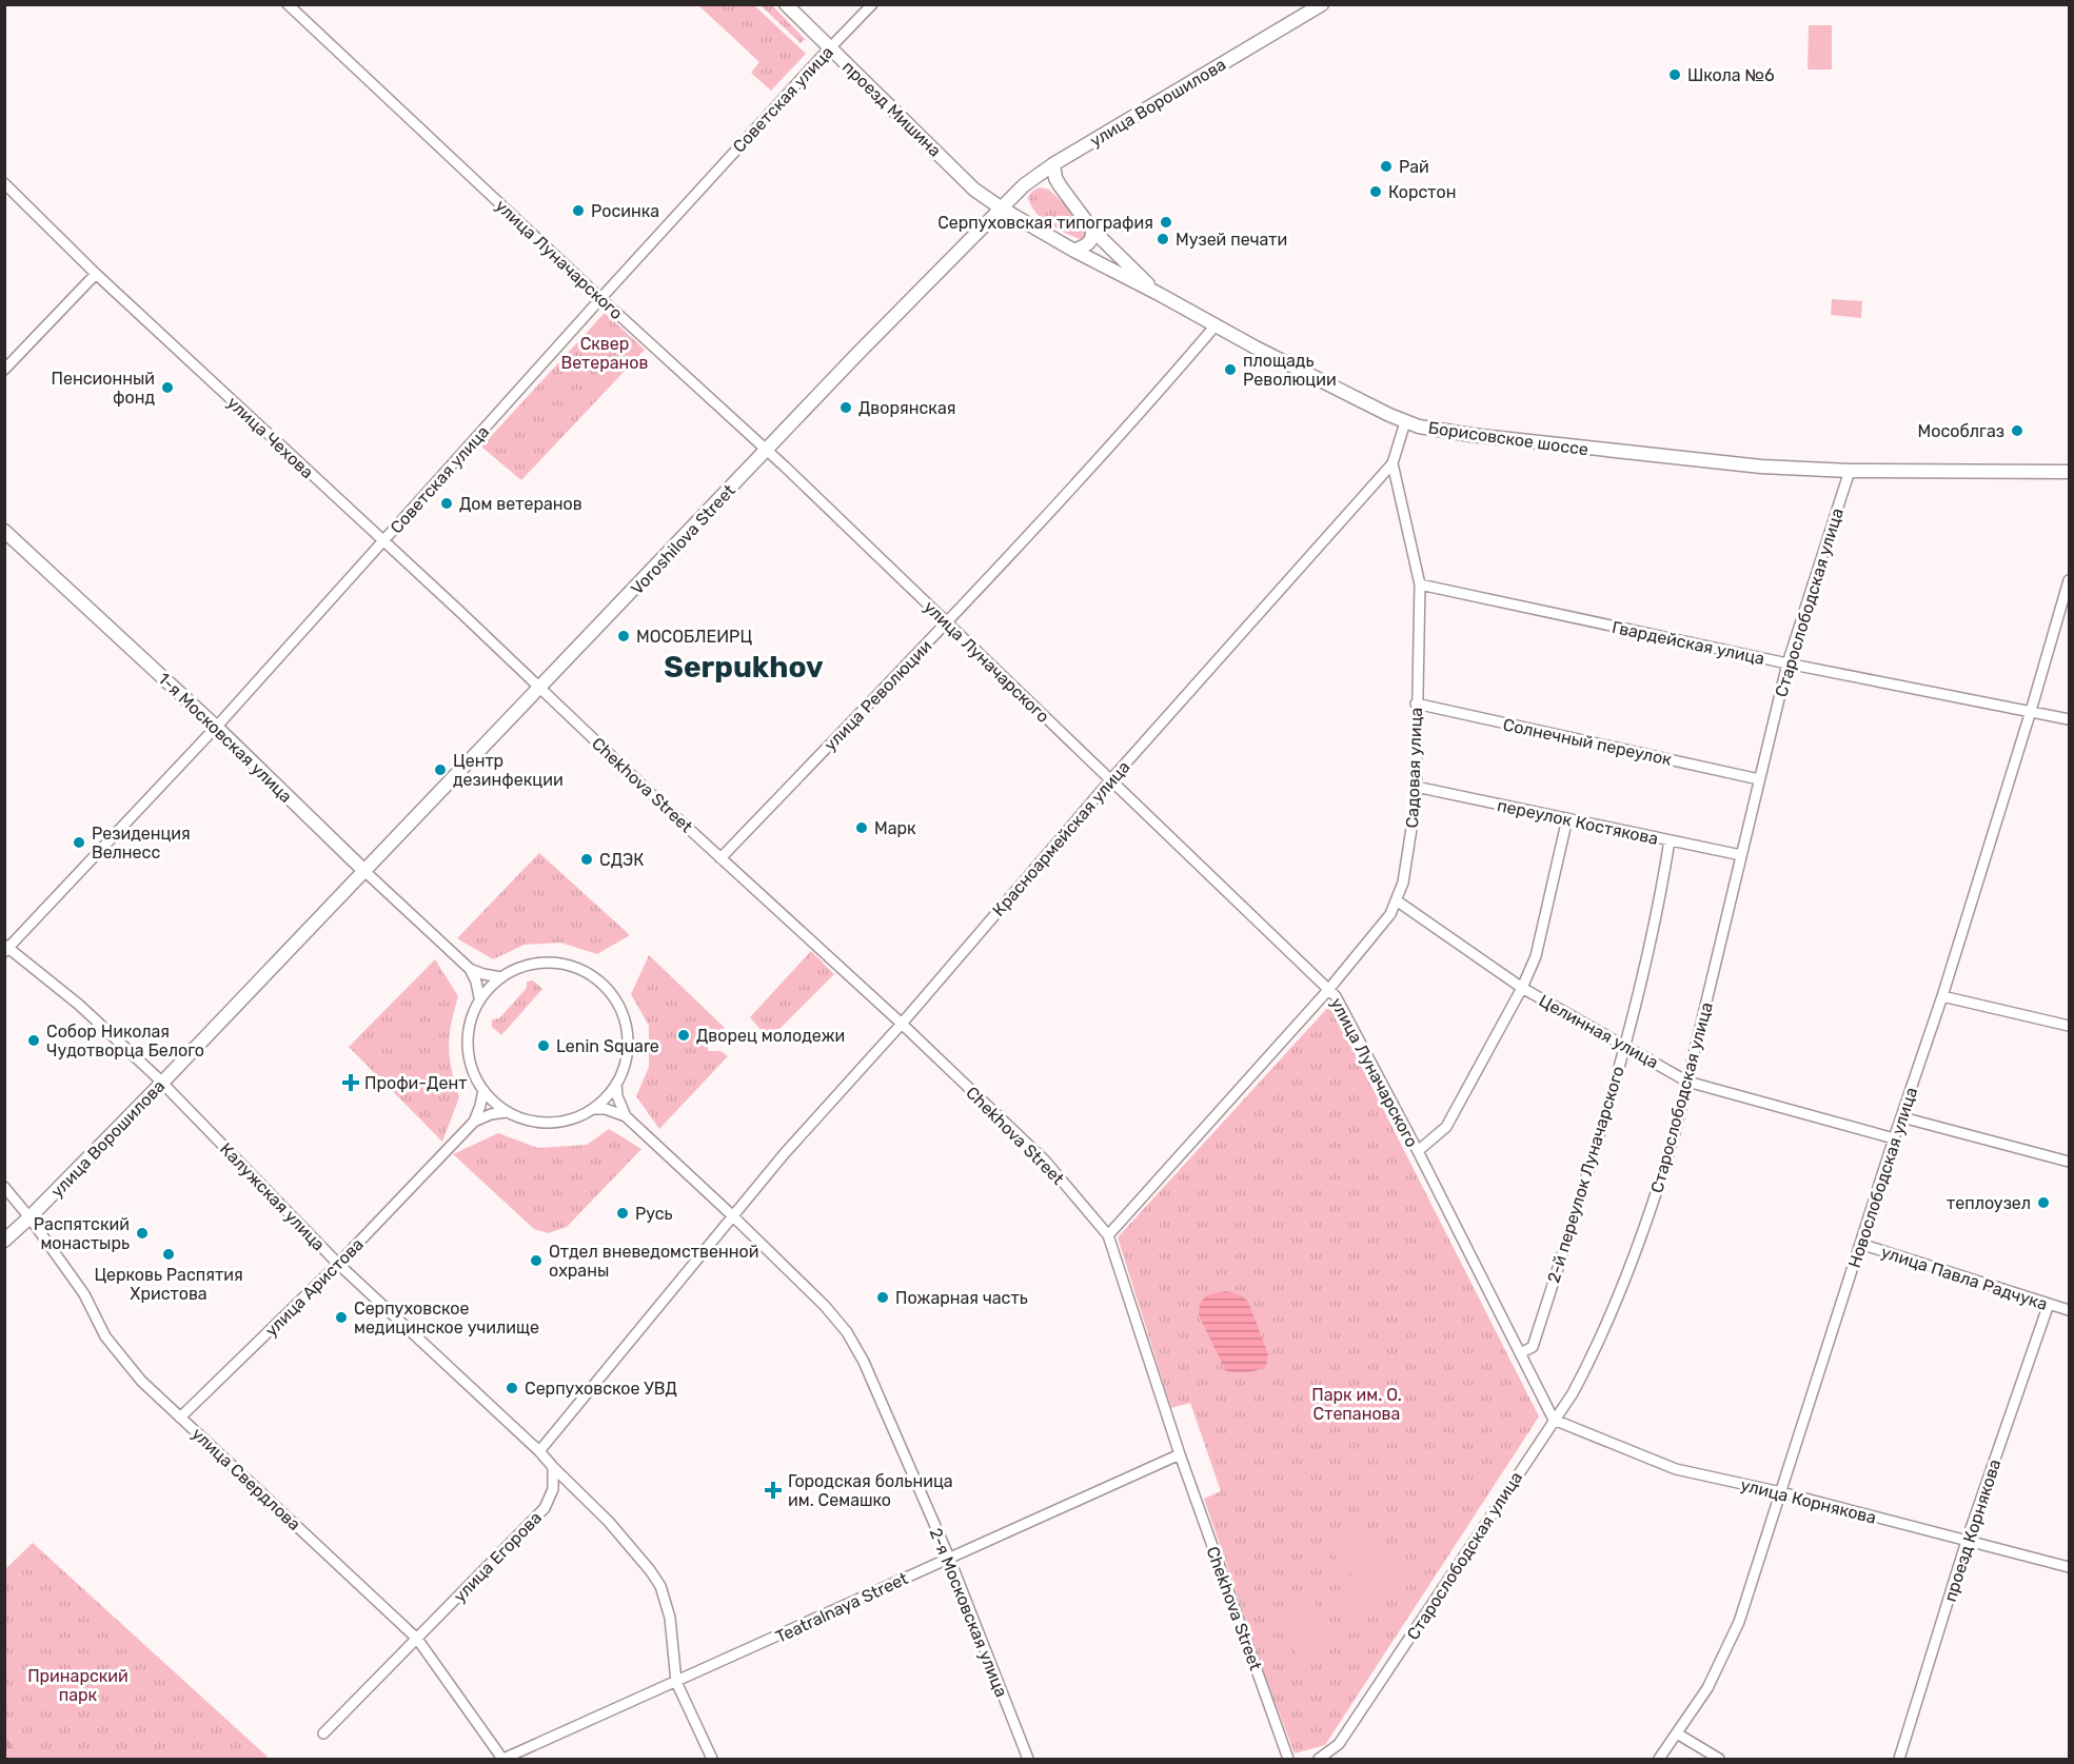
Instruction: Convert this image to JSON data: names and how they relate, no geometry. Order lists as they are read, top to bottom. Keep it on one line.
{"streets":{"main road":["улица Ворошилова","проезд Мишина","Борисовское шоссе","Voroshilova Street","1-я Московская улица"],"street":["Советская улица","улица Луначарского","улица Чехова","Старослободская улица","Гвардейская улица","улица Революции","Солнечный переулок","Садовая улица","Chekhova Street","переулок Костякова","Красноармейская улица","Целинная улица","2-й переулок Луначарского","Новослободская улица","Калужская улица","улица Павла Радчука","улица Аристова","улица Свердлова","улица Корнякова","проезд Корнякова","улица Егорова","Teatralnaya Street","2-я Московская улица"]},"crossings":[["Советская улица","проезд Мишина"],["Советская улица","улица Луначарского"],["Советская улица","улица Чехова"],["Советская улица","1-я Московская улица"],["Советская улица","Калужская улица"],["улица Ворошилова","проезд Мишина"],["улица Ворошилова","Борисовское шоссе"],["улица Ворошилова","Voroshilova Street"],["улица Ворошилова","1-я Московская улица"],["улица Ворошилова","Калужская улица"],["улица Ворошилова","улица Свердлова"],["проезд Мишина","Борисовское шоссе"],["проезд Мишина","Voroshilova Street"],["улица Луначарского","Voroshilova Street"],["улица Луначарского","Старослободская улица"],["улица Луначарского","улица Революции"],["улица Луначарского","Садовая улица"],["улица Луначарского","Красноармейская улица"],["улица Луначарского","2-й переулок Луначарского"],["улица Луначарского","улица Корнякова"],["улица Чехова","Voroshilova Street"],["улица Чехова","Chekhova Street"],["Борисовское шоссе","Voroshilova Street"],["Борисовское шоссе","Старослободская улица"],["Борисовское шоссе","улица Революции"],["Борисовское шоссе","Садовая улица"],["Voroshilova Street","1-я Московская улица"],["Voroshilova Street","Chekhova Street"],["Старослободская улица","Гвардейская улица"],["Старослободская улица","Солнечный переулок"],["Старослободская улица","переулок Костякова"],["Старослободская улица","Целинная улица"],["Старослободская улица","улица Корнякова"],["Гвардейская улица","Садовая улица"],["Гвардейская улица","Новослободская улица"],["улица Революции","Chekhova Street"],["Солнечный переулок","Садовая улица"],["Садовая улица","Chekhova Street"],["Садовая улица","переулок Костякова"],["Садовая улица","Красноармейская улица"],["Садовая улица","Целинная улица"],["Chekhova Street","Красноармейская улица"],["Chekhova Street","Teatralnaya Street"],["переулок Костякова","2-й переулок Луначарского"],["Красноармейская улица","2-я Московская улица"],["Целинная улица","2-й переулок Луначарского"],["Целинная улица","Новослободская улица"],["Новослободская улица","улица Павла Радчука"],["Новослободская улица","улица Корнякова"],["Калужская улица","улица Аристова"],["улица Павла Радчука","проезд Корнякова"],["улица Аристова","улица Свердлова"],["улица Свердлова","улица Егорова"],["улица Свердлова","Teatralnaya Street"],["улица Корнякова","проезд Корнякова"],["Teatralnaya Street","2-я Московская улица"]],"districts":["Serpukhov"],"parks":["Сквер Ветеранов","Парк им. О. Степанова","Принарский парк"],"places":{"other":["Школа №6","Рай","Корстон","Росинка","Серпуховская типография","Музей печати","площадь Революции","Пенсионный фонд","Дворянская","Мособлгаз","Дом ветеранов","МОСОБЛЕИРЦ","Центр дезинфекции","Марк","Резиденция Велнесс","СДЭК","Дворец молодежи","Собор Николая Чудотворца Белого","Lenin Square","теплоузел","Русь","Распятский монастырь","Церковь Распятия Христова","Отдел вневедомственной охраны","Пожарная часть","Серпуховское медицинское училище","Серпуховское УВД"],"health":["Профи-Дент","Городская больница им. Семашко"]}}
